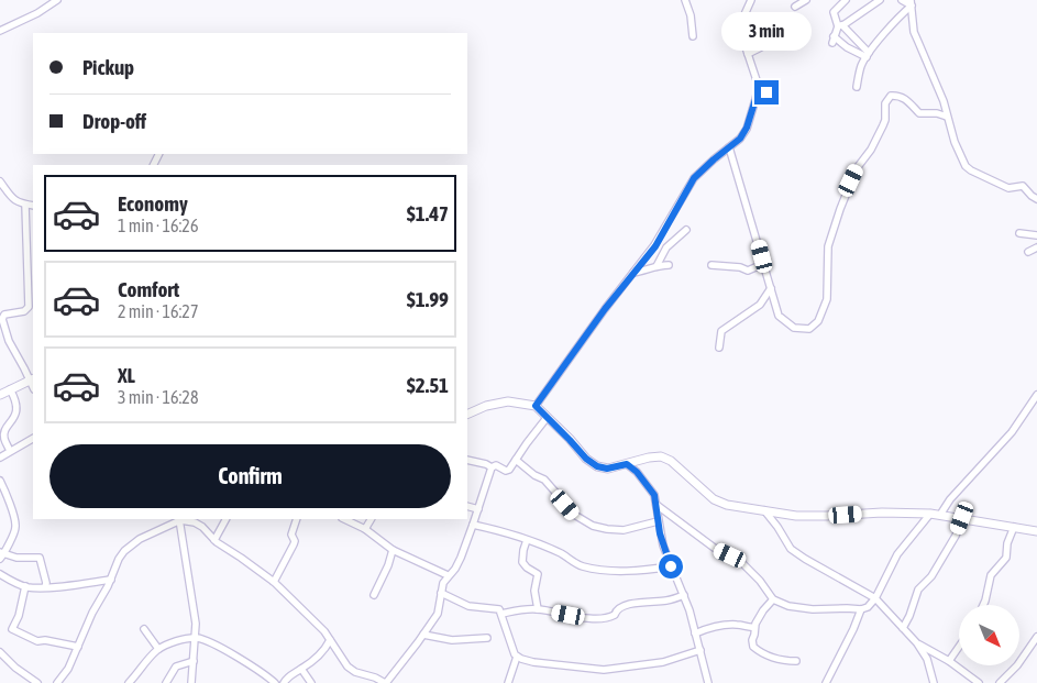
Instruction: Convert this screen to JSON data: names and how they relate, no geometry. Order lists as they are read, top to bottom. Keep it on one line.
{"north":"bottom right","page":{"bubble":"3 min","banner":["Pickup","Drop-off"],"list":[{"name":"Economy","note":"1 min · 16:26","value":"$1.47"},{"name":"Comfort","note":"2 min · 16:27","value":"$1.99"},{"name":"XL","note":"3 min · 16:28","value":"$2.51"}],"buttons":"Confirm"}}
